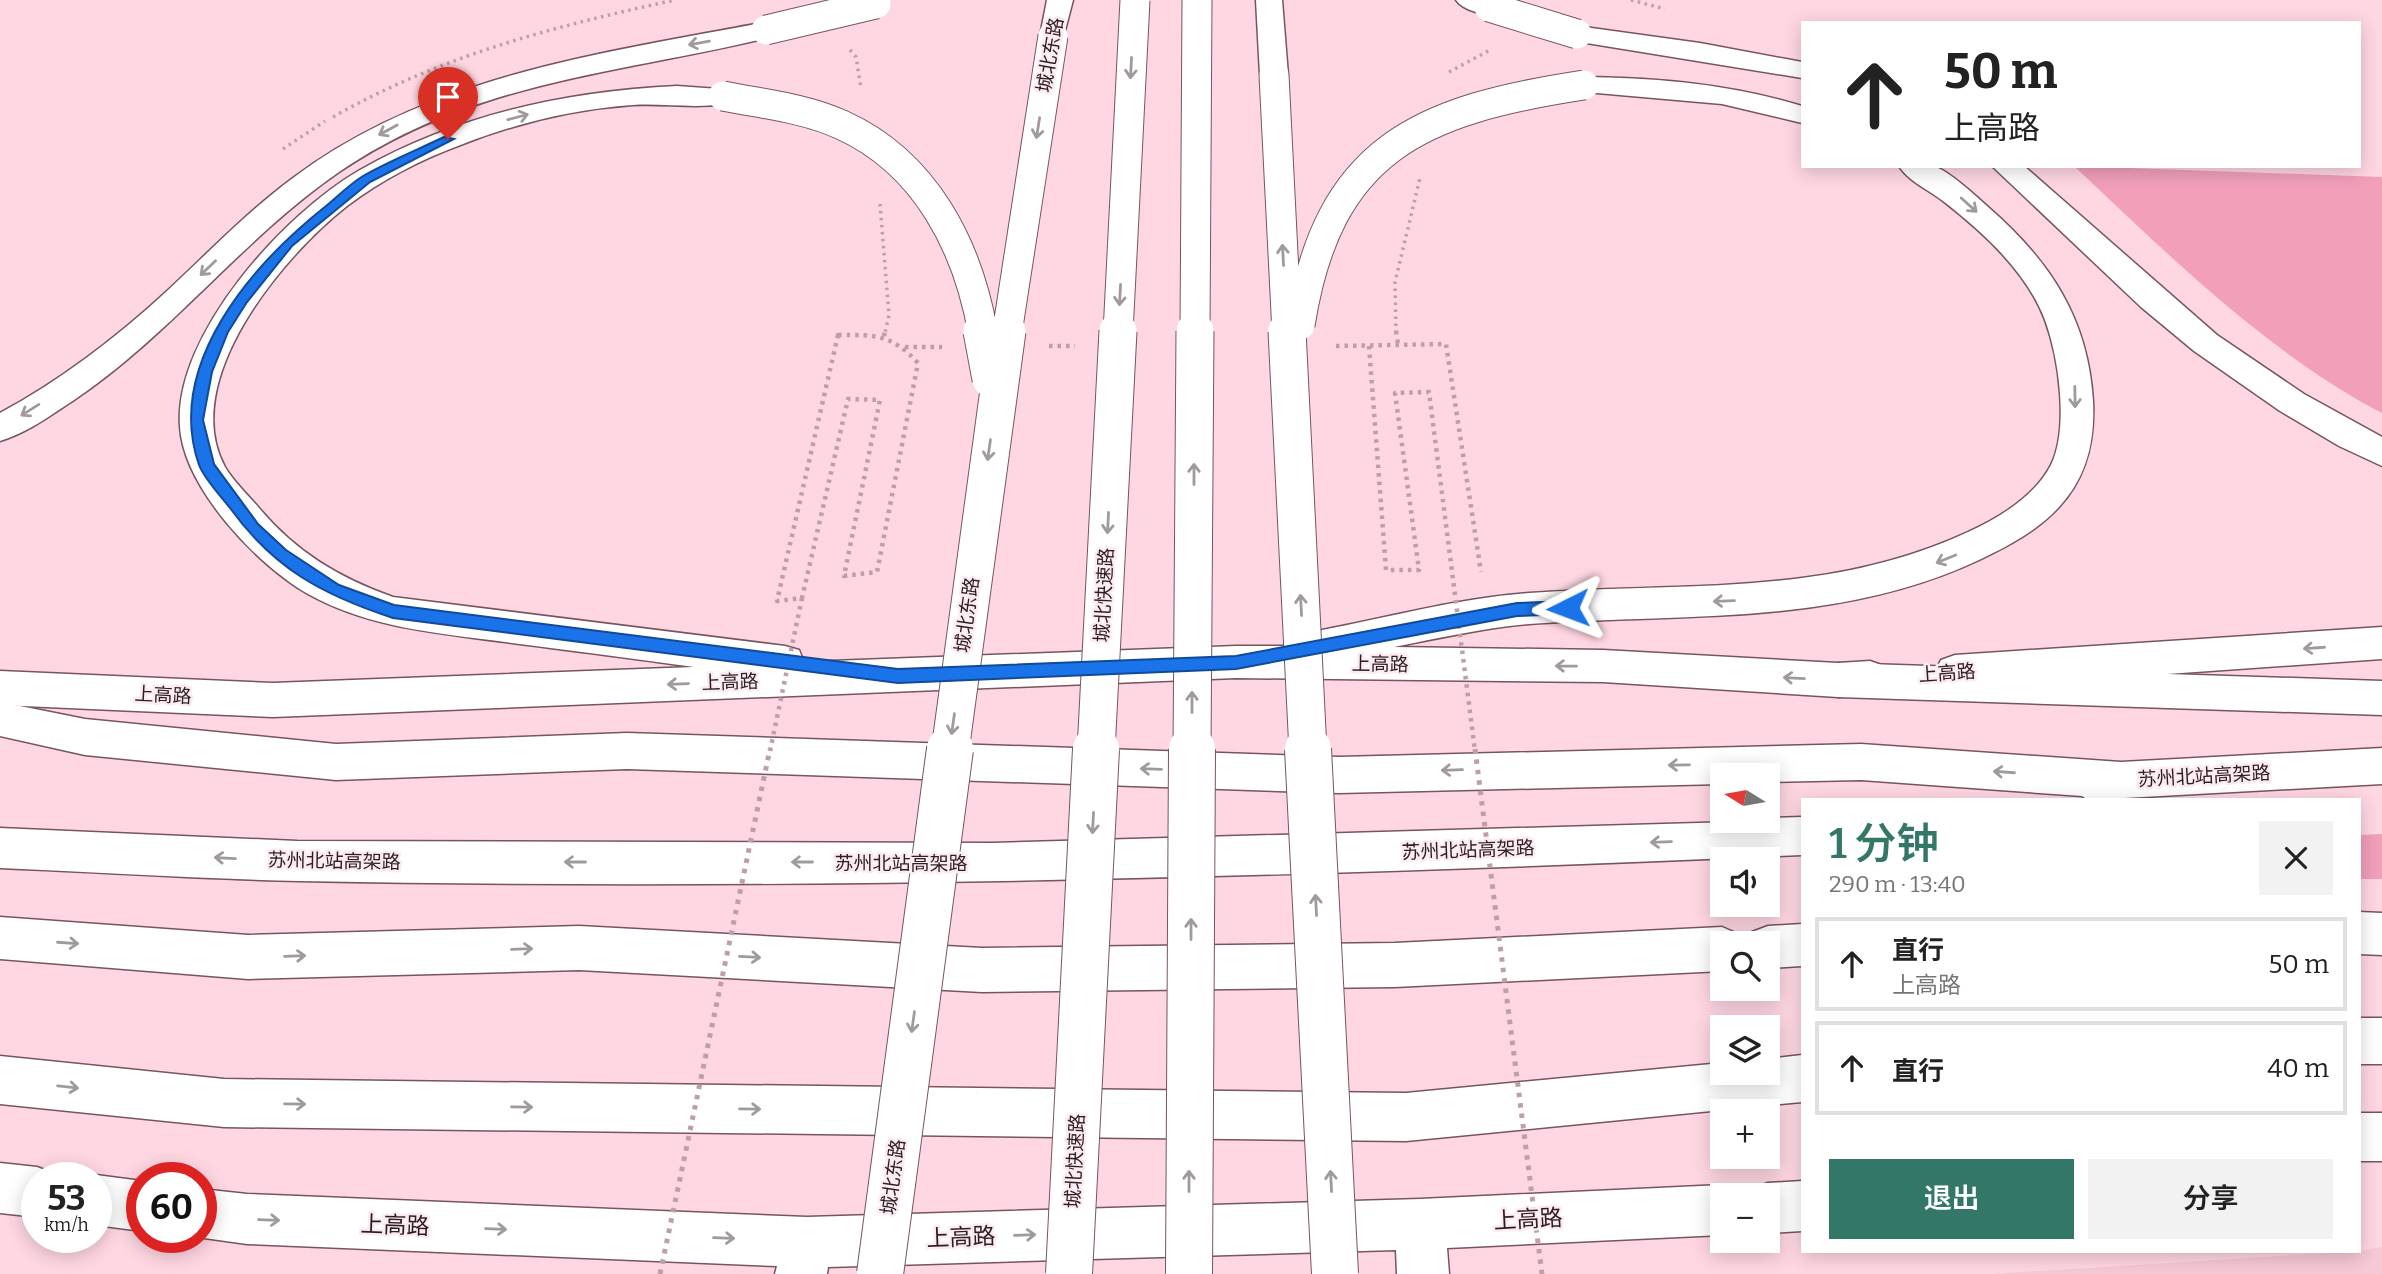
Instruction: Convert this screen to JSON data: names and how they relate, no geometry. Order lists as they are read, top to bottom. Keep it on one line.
{"streets":{"main road":["城北东路","城北快速路","上高路","苏州北站高架路"]},"north":"left","page":{"turn":["50 m","上高路"],"map_buttons":["+","−"],"heading":["1 分钟","290 m · 13:40"],"list":[{"name":"直行","note":"上高路","value":"50 m"},{"name":"直行","value":"40 m"}],"buttons":["退出","分享"],"speed":"53 km/h","limit":"60"}}
